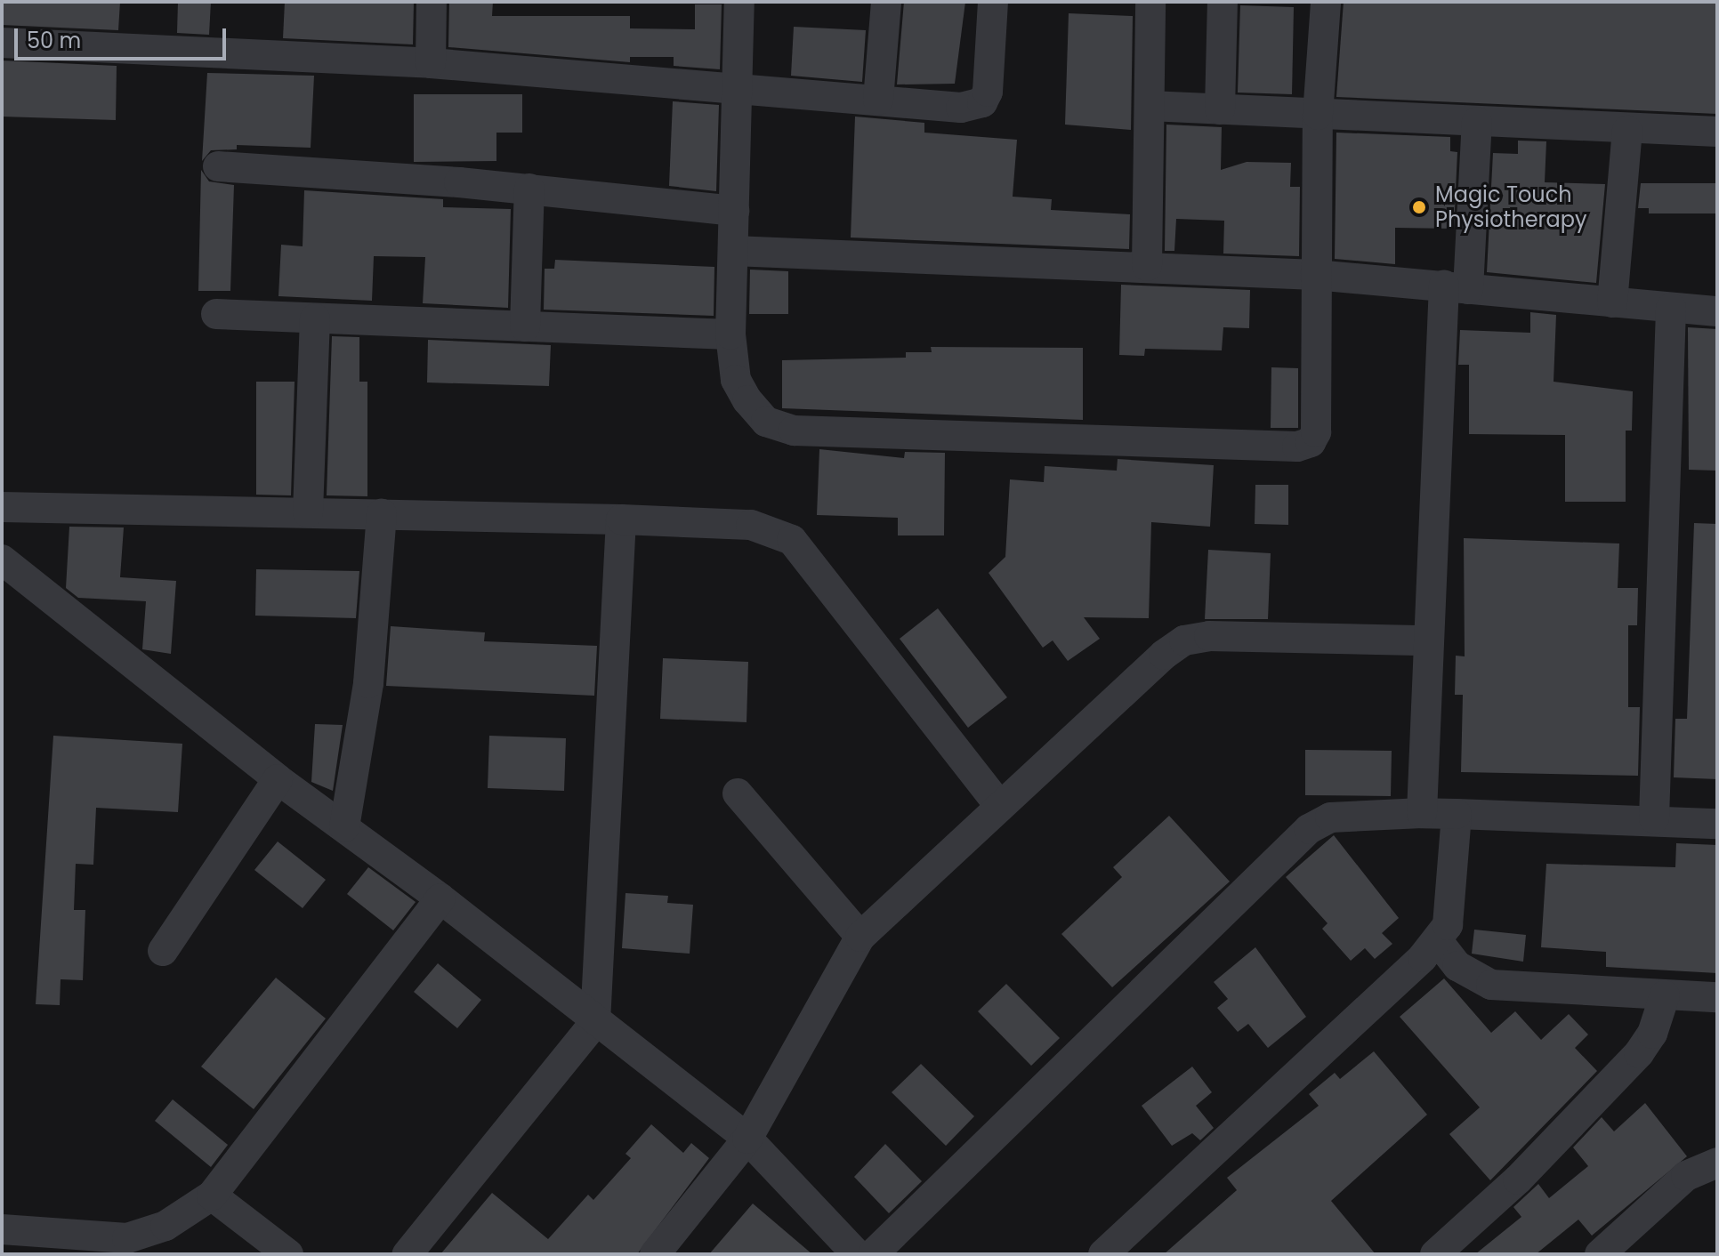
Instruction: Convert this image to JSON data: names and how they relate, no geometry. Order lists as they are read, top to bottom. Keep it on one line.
{"places":["Magic Touch Physiotherapy"],"scale_bar":"50 m"}
